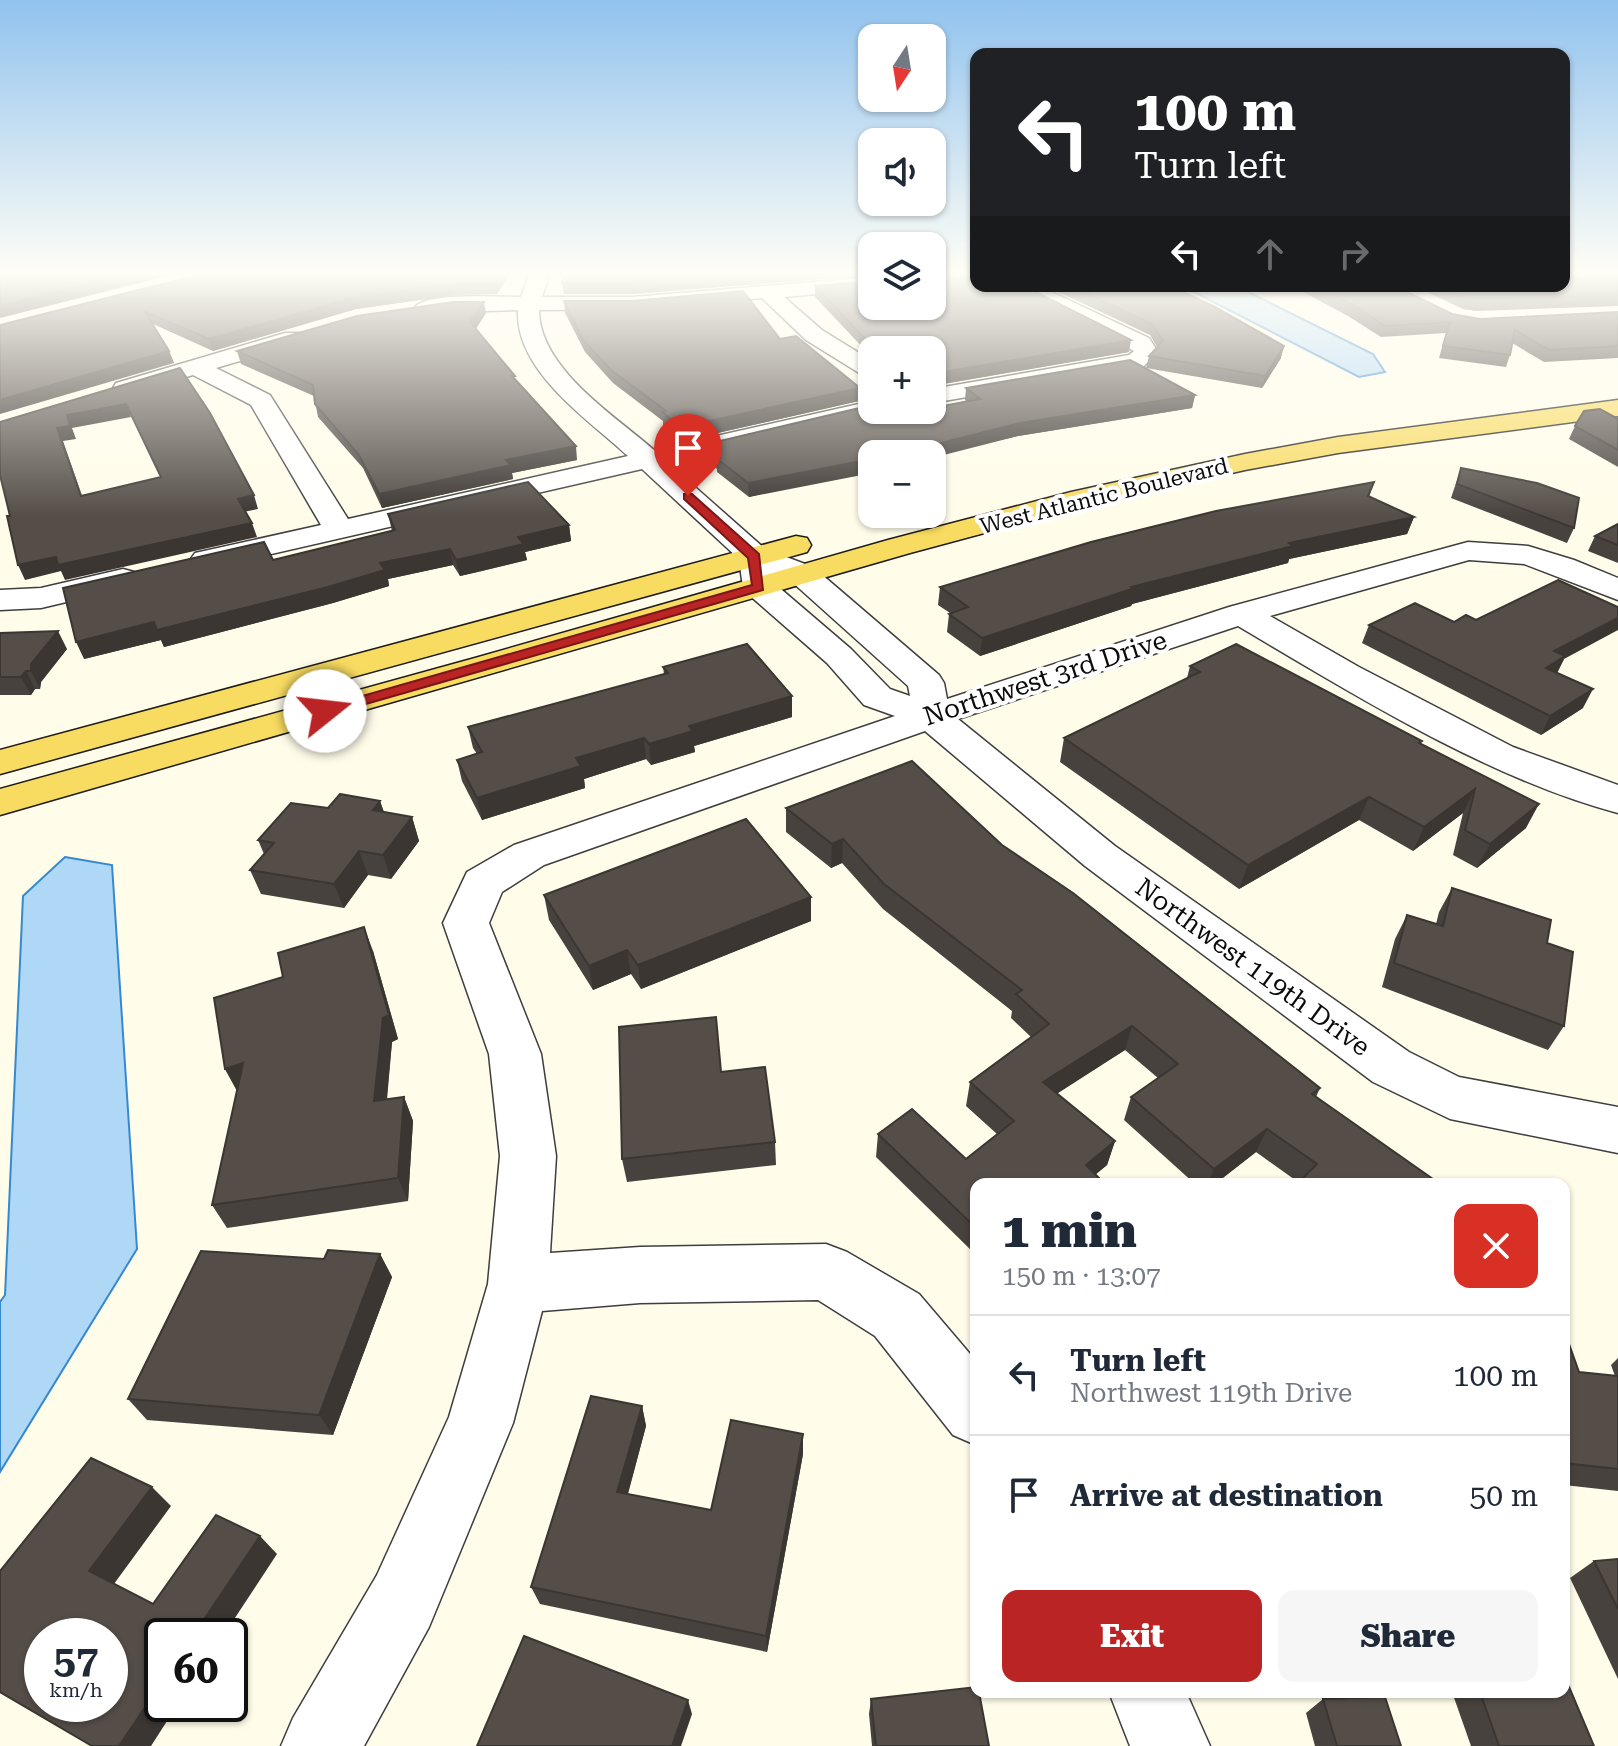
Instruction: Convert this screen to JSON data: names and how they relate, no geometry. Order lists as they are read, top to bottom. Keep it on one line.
{"streets":{"main road":["West Atlantic Boulevard"],"street":["Northwest 3rd Drive","Northwest 119th Drive"]},"crossings":[["West Atlantic Boulevard","Northwest 119th Drive"],["Northwest 3rd Drive","Northwest 119th Drive"]],"north":"bottom","page":{"map_buttons":["+","−"],"turn":["100 m","Turn left"],"heading":["1 min","150 m · 13:07"],"list":[{"name":"Turn left","note":"Northwest 119th Drive","value":"100 m"},{"name":"Arrive at destination","value":"50 m"}],"buttons":["Exit","Share"],"speed":"57 km/h","limit":"60"}}
